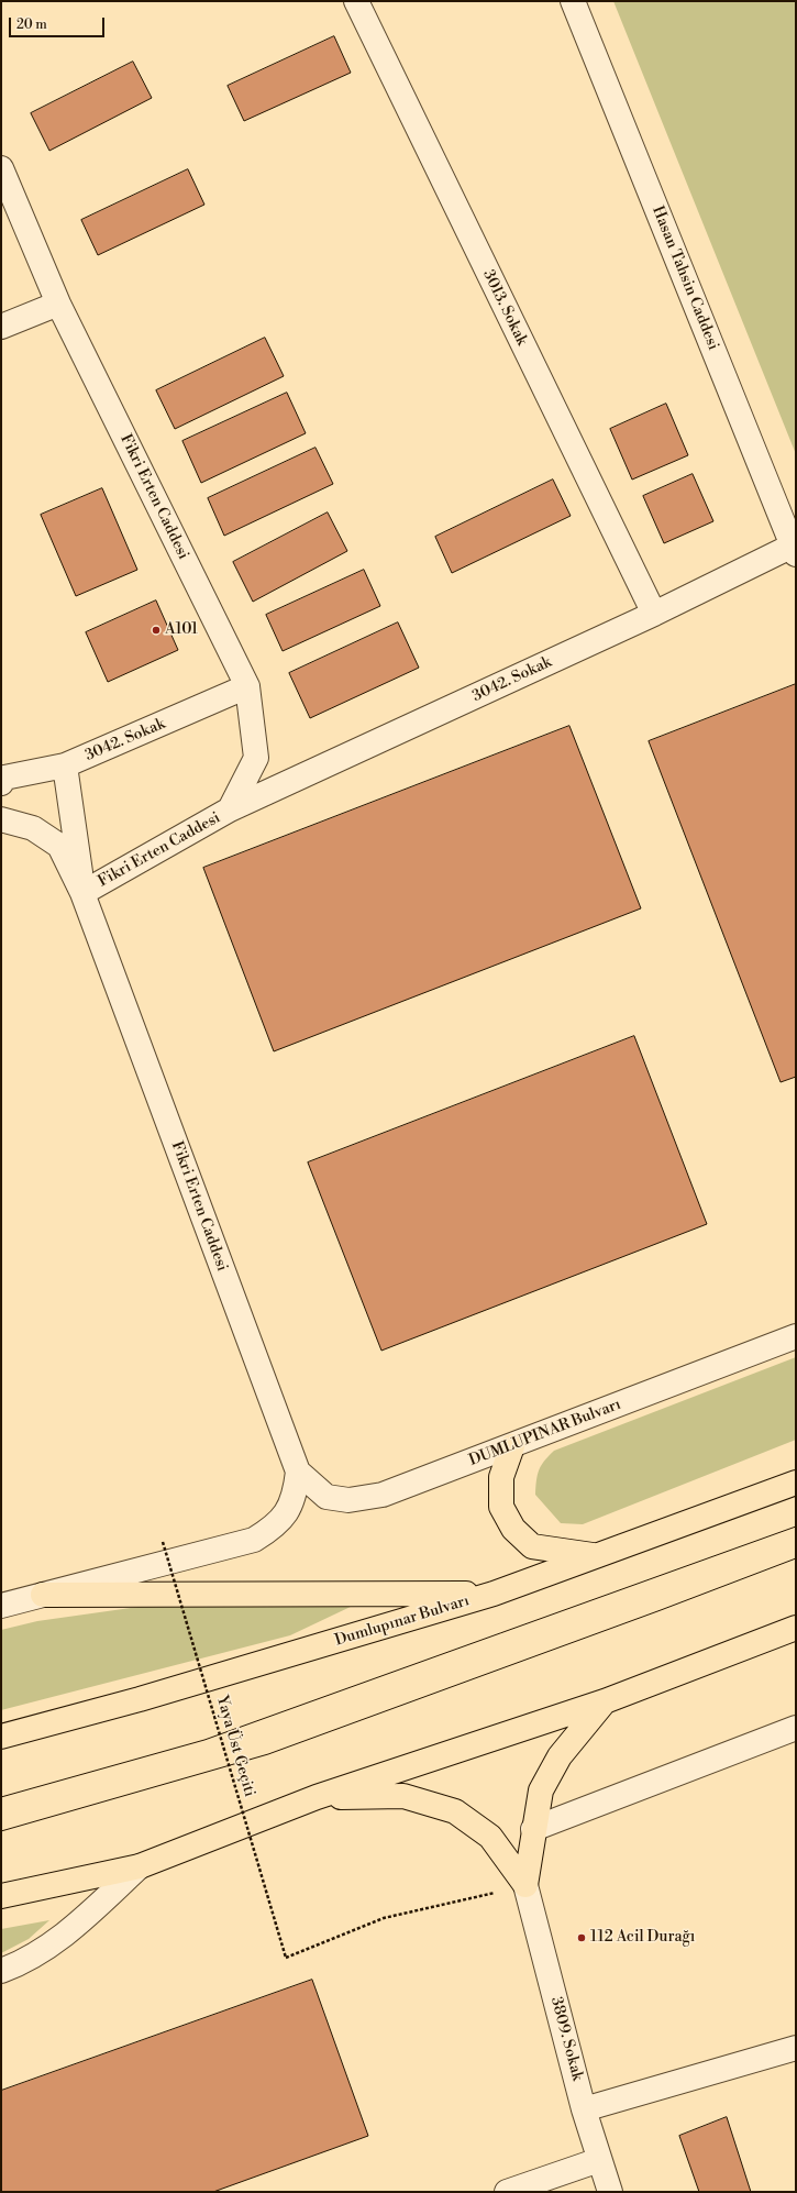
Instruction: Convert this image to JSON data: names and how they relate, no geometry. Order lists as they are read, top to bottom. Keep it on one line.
{"streets":{"highway":["Dumlupınar Bulvarı"],"street":["Hasan Tahsin Caddesi","3013. Sokak","Fikri Erten Caddesi","3042. Sokak","DUMLUPINAR Bulvarı","3809. Sokak"],"path":["Yaya Üst Geçiti"]},"crossings":[["Hasan Tahsin Caddesi","3042. Sokak"],["3013. Sokak","3042. Sokak"],["Fikri Erten Caddesi","3042. Sokak"],["Fikri Erten Caddesi","DUMLUPINAR Bulvarı"],["Yaya Üst Geçiti","3809. Sokak"]],"places":["A101","112 Acil Durağı"],"scale_bar":"20 m"}
